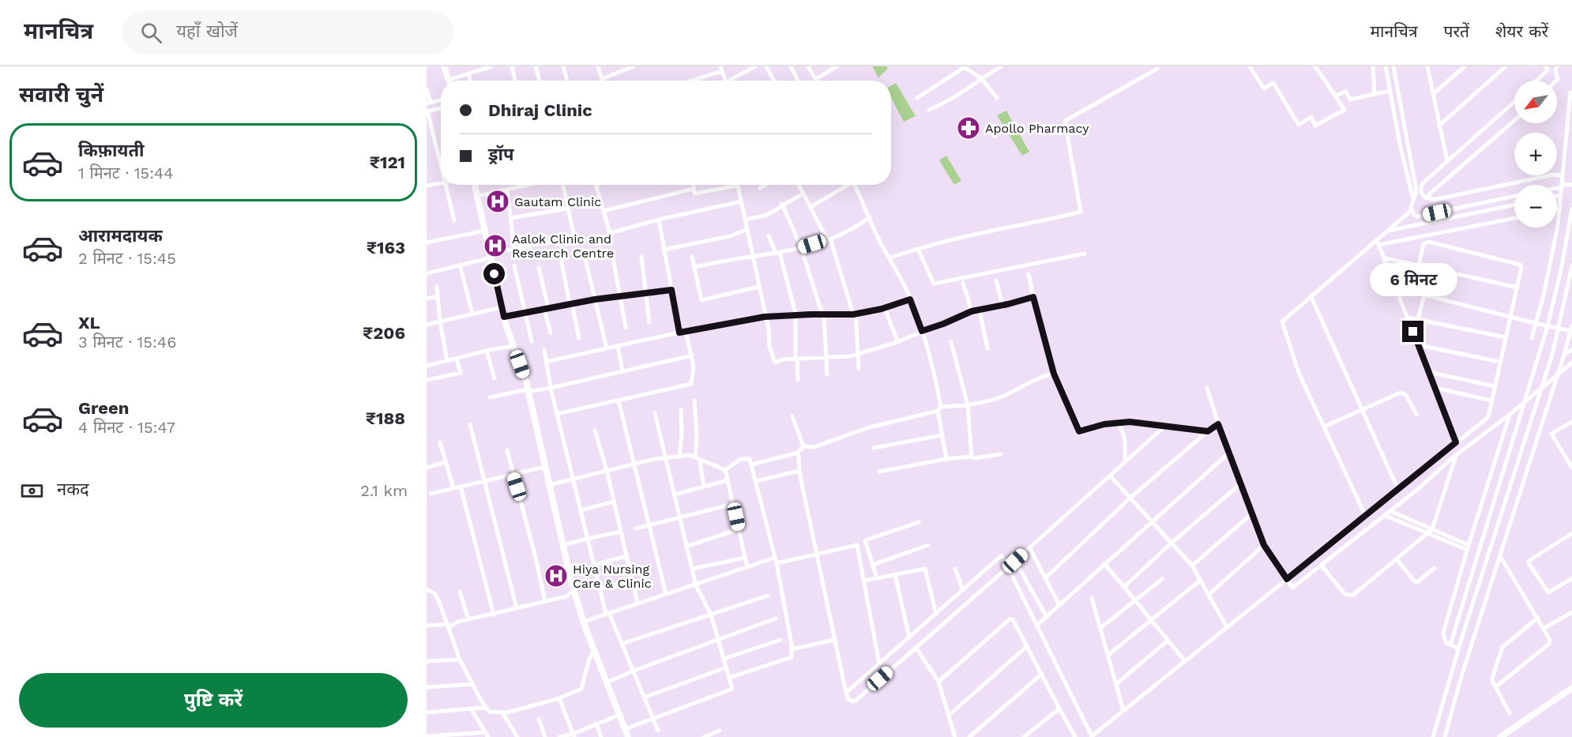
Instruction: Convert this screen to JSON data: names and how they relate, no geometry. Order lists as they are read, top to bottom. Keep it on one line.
{"places":{"pharmacy":["Apollo Pharmacy"],"hospital":["Gautam Clinic","Aalok Clinic and Research Centre","Hiya Nursing Care & Clinic"]},"north":"bottom left","page":{"header":"मानचित्र","search":"यहाँ खोजें","nav":["मानचित्र","परतें","शेयर करें"],"heading":"सवारी चुनें","map_buttons":["+","−"],"banner":["Dhiraj Clinic","ड्रॉप"],"list":[{"name":"किफ़ायती","note":"1 मिनट · 15:44","value":"₹121"},{"name":"आरामदायक","note":"2 मिनट · 15:45","value":"₹163"},{"name":"XL","note":"3 मिनट · 15:46","value":"₹206"},{"name":"Green","note":"4 मिनट · 15:47","value":"₹188"}],"bubble":"6 मिनट","pay":["नकद","2.1 km"],"buttons":"पुष्टि करें"}}
